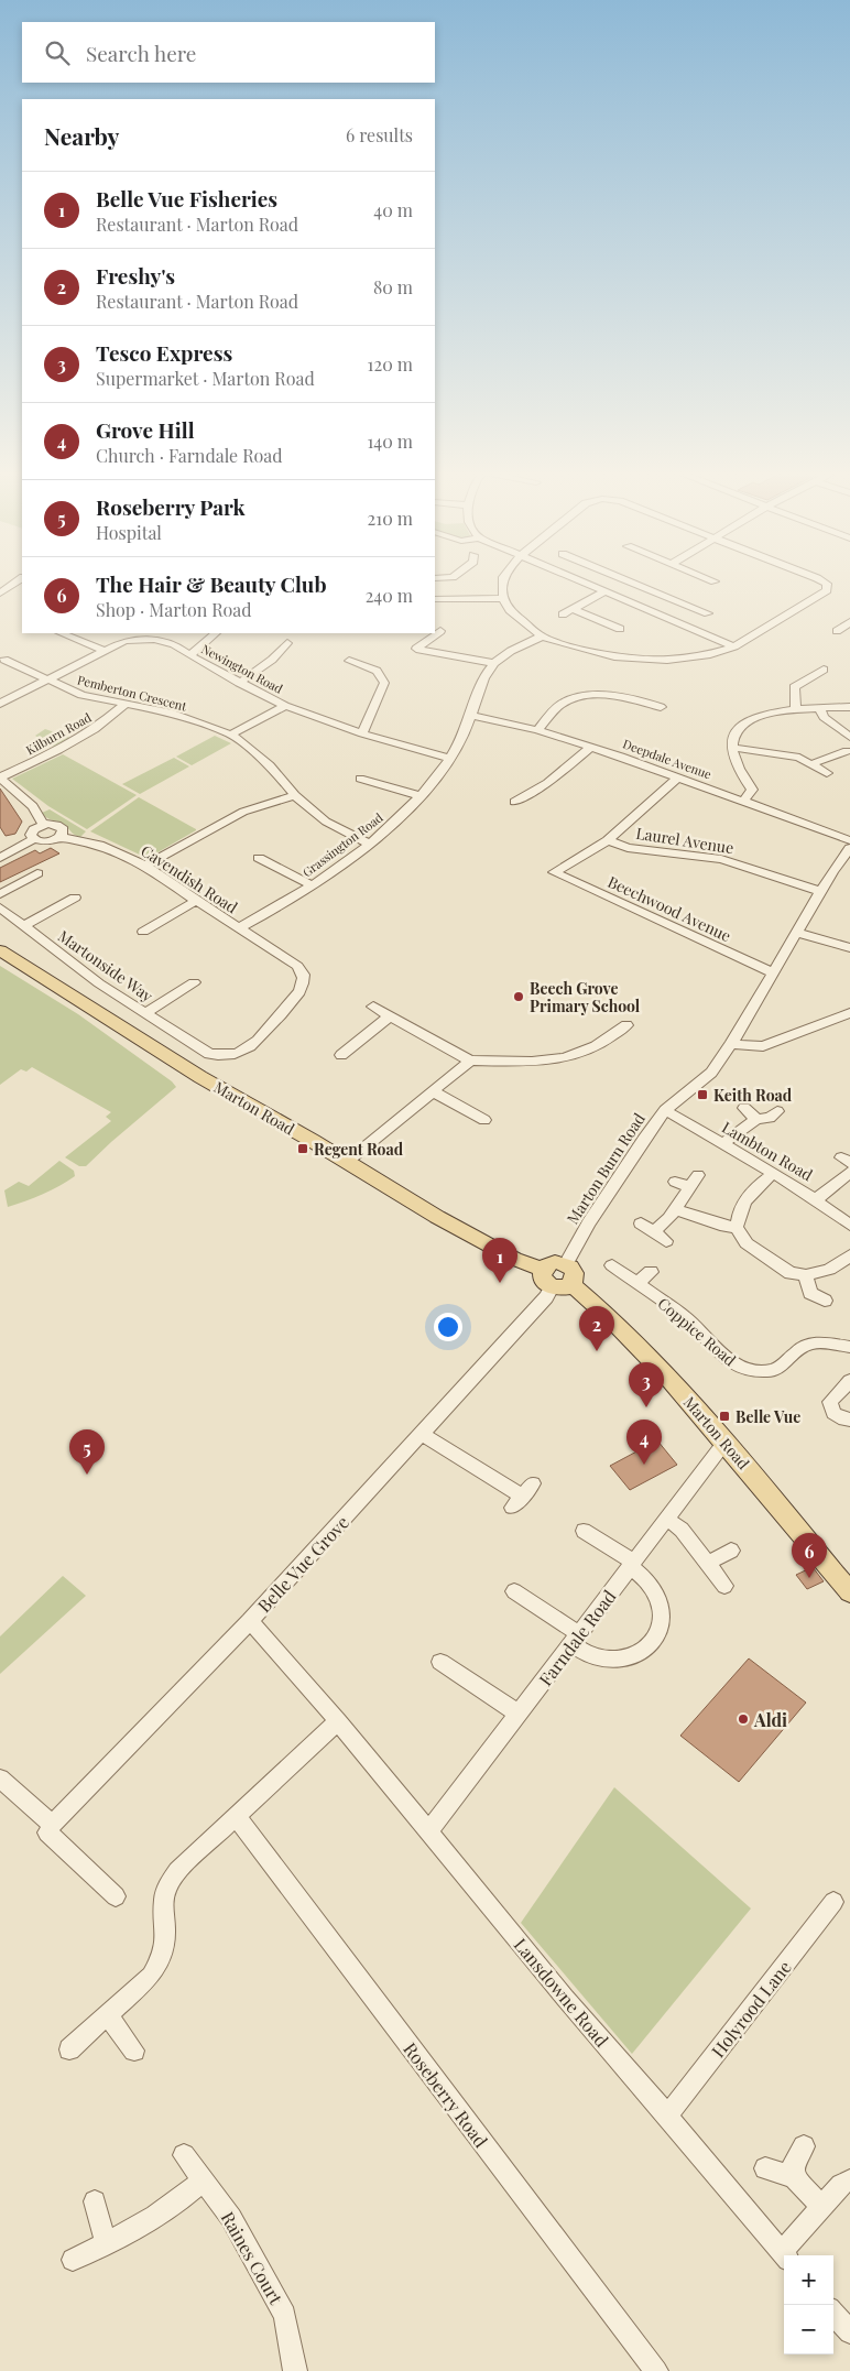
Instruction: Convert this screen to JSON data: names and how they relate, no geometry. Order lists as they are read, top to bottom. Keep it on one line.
{"streets":{"main road":["Marton Road"],"street":["Newington Road","Pemberton Crescent","Kilburn Road","Deepdale Avenue","Laurel Avenue","Grassington Road","Cavendish Road","Beechwood Avenue","Martonside Way","Lambton Road","Marton Burn Road","Coppice Road","Belle Vue Grove","Farndale Road","Lansdowne Road","Holyrood Lane","Roseberry Road","Raines Court"]},"crossings":[["Newington Road","Pemberton Crescent"],["Newington Road","Grassington Road"],["Pemberton Crescent","Kilburn Road"],["Pemberton Crescent","Grassington Road"],["Deepdale Avenue","Grassington Road"],["Laurel Avenue","Beechwood Avenue"],["Grassington Road","Cavendish Road"],["Cavendish Road","Martonside Way"],["Marton Road","Marton Burn Road"],["Marton Road","Belle Vue Grove"],["Marton Road","Farndale Road"],["Lambton Road","Marton Burn Road"],["Marton Burn Road","Belle Vue Grove"],["Belle Vue Grove","Lansdowne Road"],["Farndale Road","Lansdowne Road"],["Lansdowne Road","Holyrood Lane"]],"places":{"other":["Beech Grove Primary School","Aldi"],"transit":["Keith Road","Regent Road","Belle Vue"]},"page":{"search":"Search here","heading":["Nearby","6 results"],"list":[{"mark":"1","name":"Belle Vue Fisheries","note":"Restaurant · Marton Road","value":"40 m"},{"mark":"2","name":"Freshy's","note":"Restaurant · Marton Road","value":"80 m"},{"mark":"3","name":"Tesco Express","note":"Supermarket · Marton Road","value":"120 m"},{"mark":"4","name":"Grove Hill","note":"Church · Farndale Road","value":"140 m"},{"mark":"5","name":"Roseberry Park","note":"Hospital","value":"210 m"},{"mark":"6","name":"The Hair & Beauty Club","note":"Shop · Marton Road","value":"240 m"}],"pins":["1","2","3","4","5","6"],"map_buttons":["+","−"]}}
